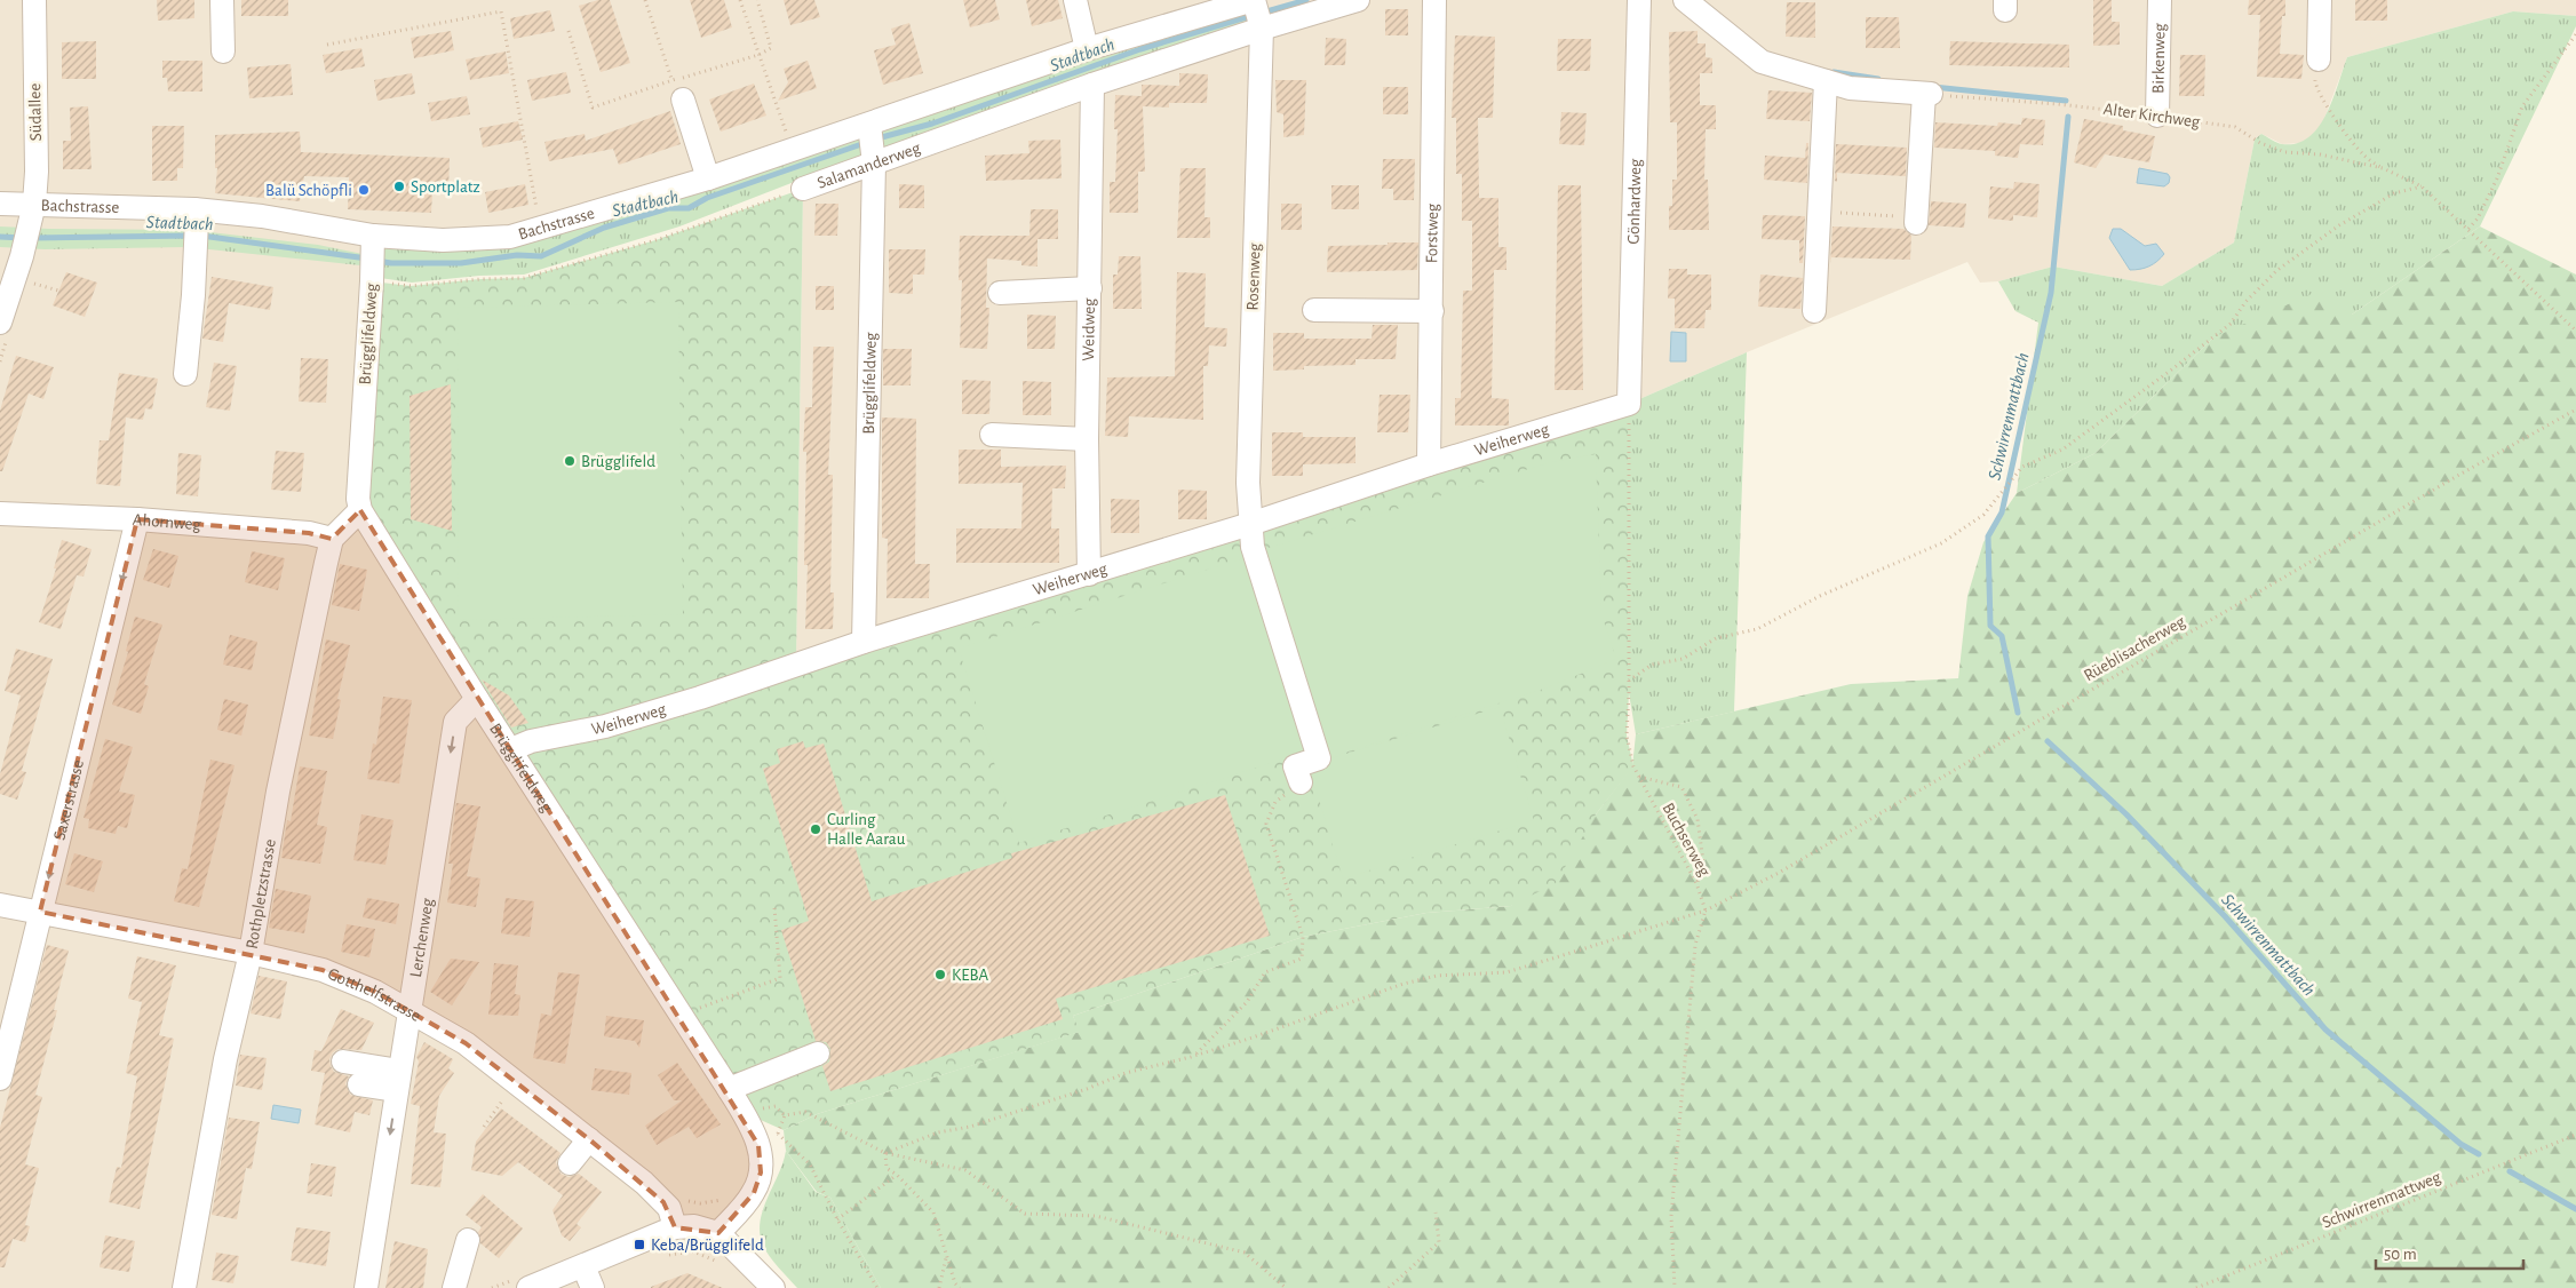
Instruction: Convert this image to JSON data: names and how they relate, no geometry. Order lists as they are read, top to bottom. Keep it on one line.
{"streets":{"street":["Birkenweg","Südallee","Salamanderweg","Gönhardweg","Bachstrasse","Forstweg","Rosenweg","Weidweg","Brügglifeldweg","Weiherweg","Ahornweg","Saxerstrasse","Rothpletzstrasse","Lerchenweg","Gotthelfstrasse"],"path":["Alter Kirchweg","Rüeblisacherweg","Buchserweg","Schwirrenmattweg"]},"crossings":[["Birkenweg","Alter Kirchweg"],["Südallee","Bachstrasse"],["Salamanderweg","Rosenweg"],["Salamanderweg","Weidweg"],["Salamanderweg","Brügglifeldweg"],["Gönhardweg","Weiherweg"],["Gönhardweg","Buchserweg"],["Bachstrasse","Rosenweg"],["Bachstrasse","Brügglifeldweg"],["Forstweg","Weiherweg"],["Rosenweg","Weiherweg"],["Weidweg","Weiherweg"],["Brügglifeldweg","Weiherweg"],["Brügglifeldweg","Lerchenweg"],["Weiherweg","Buchserweg"],["Ahornweg","Saxerstrasse"],["Ahornweg","Rothpletzstrasse"],["Rüeblisacherweg","Buchserweg"],["Saxerstrasse","Gotthelfstrasse"],["Rothpletzstrasse","Gotthelfstrasse"],["Lerchenweg","Gotthelfstrasse"]],"one_way":["Saxerstrasse","Lerchenweg"],"water":["Stadtbach","Schwirrenmattbach"],"places":{"other":["Sportplatz","Balü Schöpfli","Brügglifeld","Curling Halle Aarau","KEBA"],"transit":["Keba/Brügglifeld"]},"scale_bar":"50 m"}
